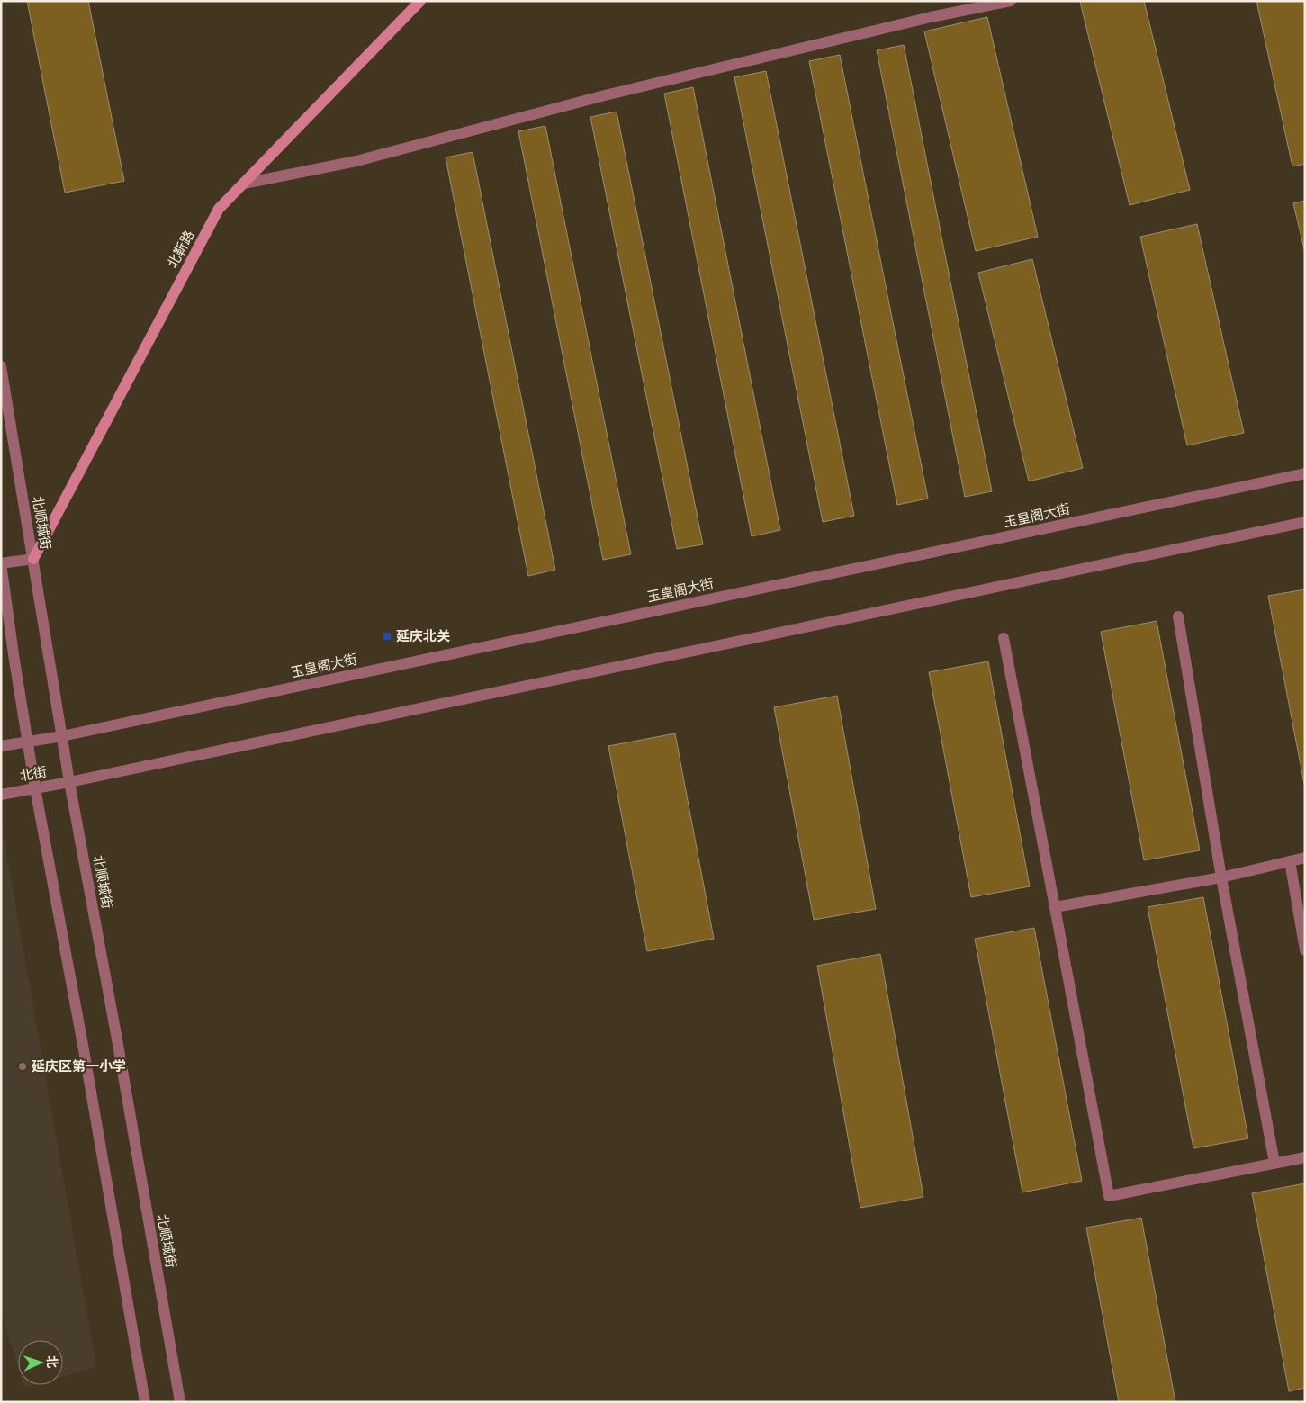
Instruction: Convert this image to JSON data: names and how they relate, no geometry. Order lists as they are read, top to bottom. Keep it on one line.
{"streets":{"main road":["北靳路"],"street":["玉皇阁大街","北顺城街","北街"]},"crossings":[["北靳路","北顺城街"],["玉皇阁大街","北顺城街"],["北顺城街","北街"]],"places":{"transit":["延庆北关"],"other":["延庆区第一小学"]},"north":"right"}
